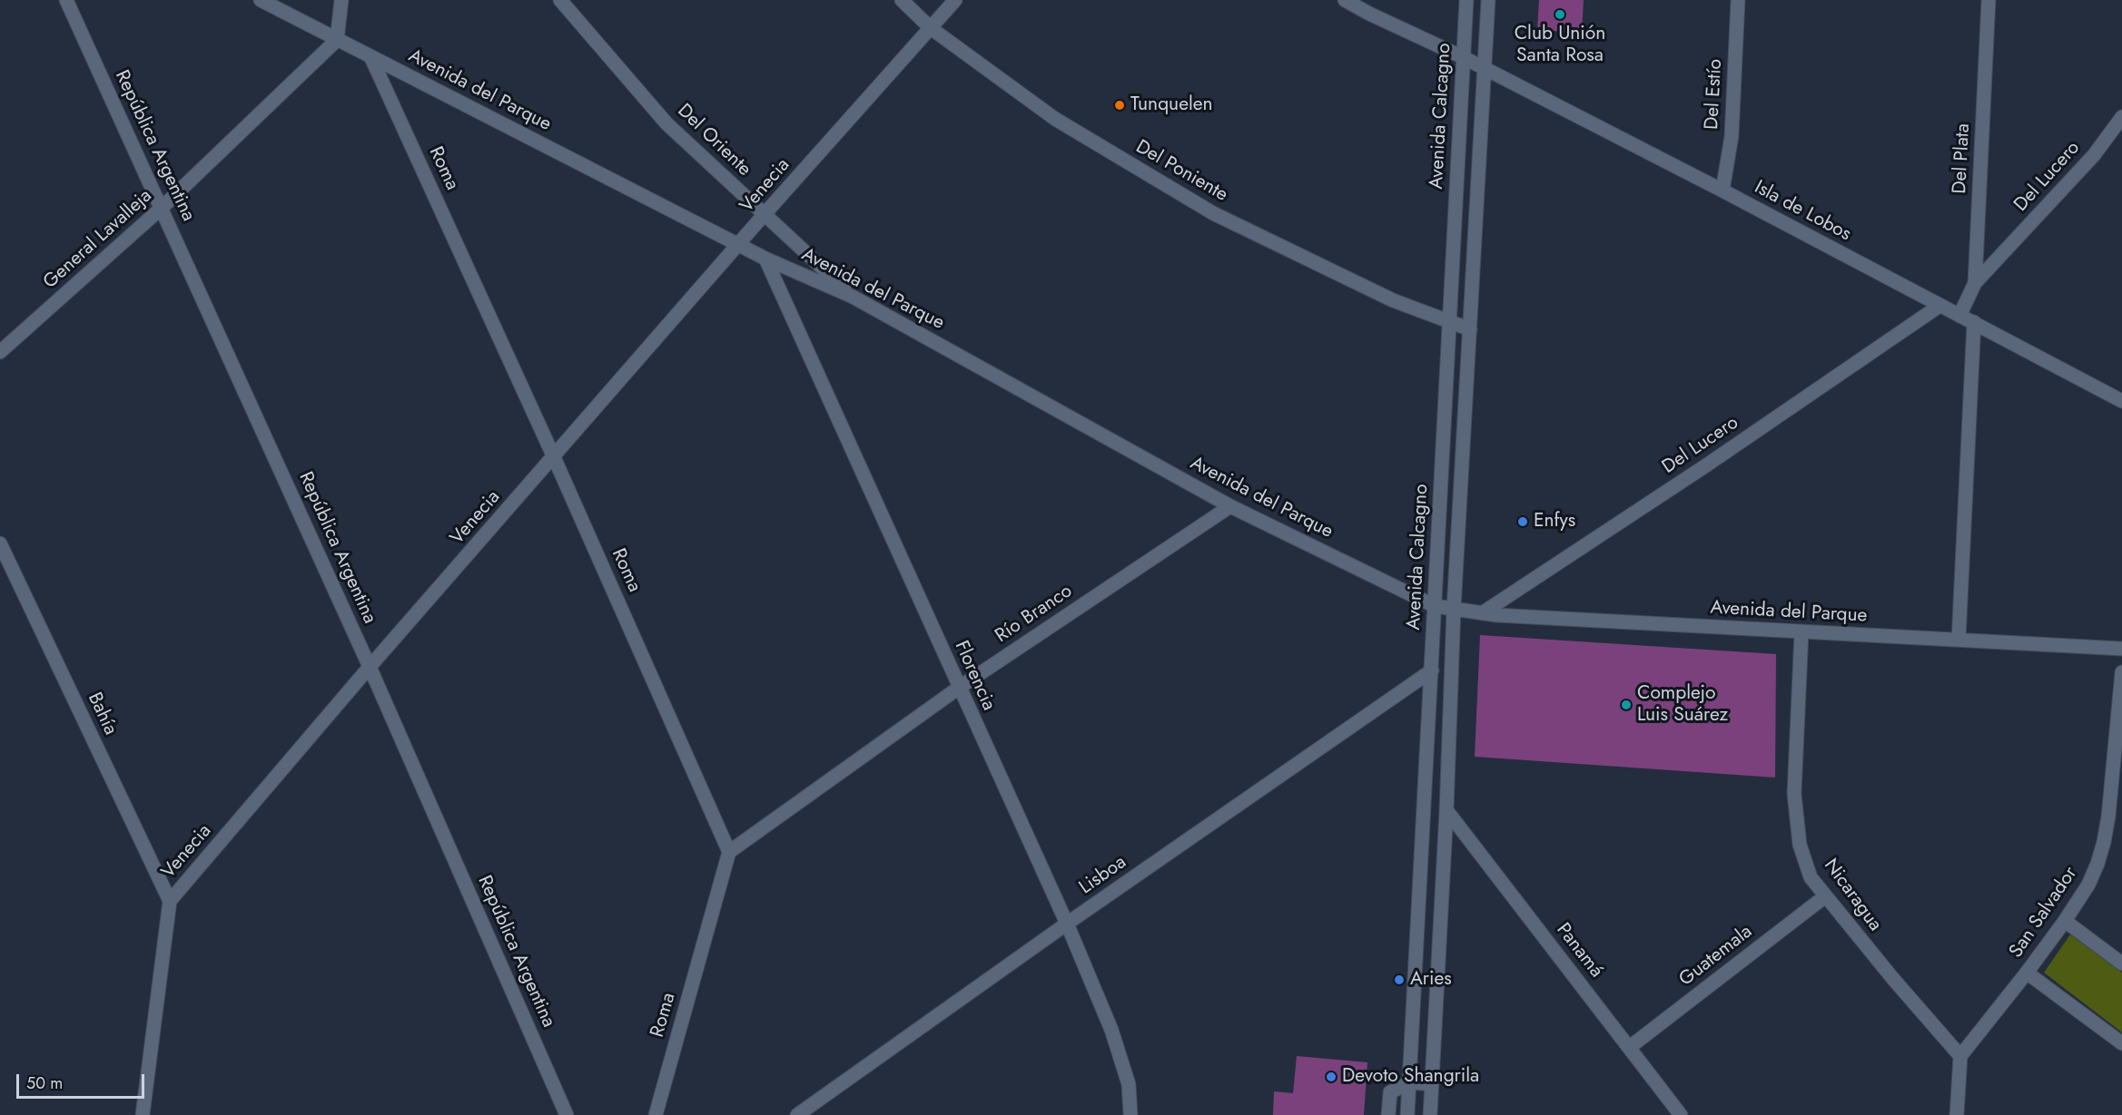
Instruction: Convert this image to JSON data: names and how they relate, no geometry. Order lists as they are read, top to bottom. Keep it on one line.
{"streets":{"street":["Avenida del Parque","Del Estío","Avenida Calcagno","Del Oriente","República Argentina","Del Plata","Roma","Del Poniente","Del Lucero","Venecia","Isla de Lobos","General Lavalleja","Río Branco","Florencia","Bahía","Lisboa","Nicaragua","San Salvador","Panamá","Guatemala"]},"crossings":[["Avenida del Parque","Avenida Calcagno"],["Avenida del Parque","Del Oriente"],["Avenida del Parque","Roma"],["Avenida del Parque","Del Lucero"],["Avenida del Parque","Venecia"],["Avenida del Parque","General Lavalleja"],["Avenida del Parque","Río Branco"],["Avenida del Parque","Florencia"],["Avenida del Parque","Nicaragua"],["Del Estío","Isla de Lobos"],["Avenida Calcagno","Del Poniente"],["Avenida Calcagno","Isla de Lobos"],["Avenida Calcagno","Lisboa"],["Avenida Calcagno","Panamá"],["Del Oriente","Venecia"],["República Argentina","Venecia"],["República Argentina","General Lavalleja"],["Del Plata","Del Lucero"],["Del Plata","Isla de Lobos"],["Roma","Venecia"],["Roma","Río Branco"],["Del Poniente","Venecia"],["Del Lucero","Isla de Lobos"],["Venecia","Bahía"],["Río Branco","Florencia"],["Florencia","Lisboa"],["Nicaragua","San Salvador"],["Nicaragua","Guatemala"],["Panamá","Guatemala"]],"places":["Club Unión Santa Rosa","Tunquelen","Enfys","Complejo Luis Suárez","Aries","Devoto Shangrila"],"scale_bar":"50 m"}
